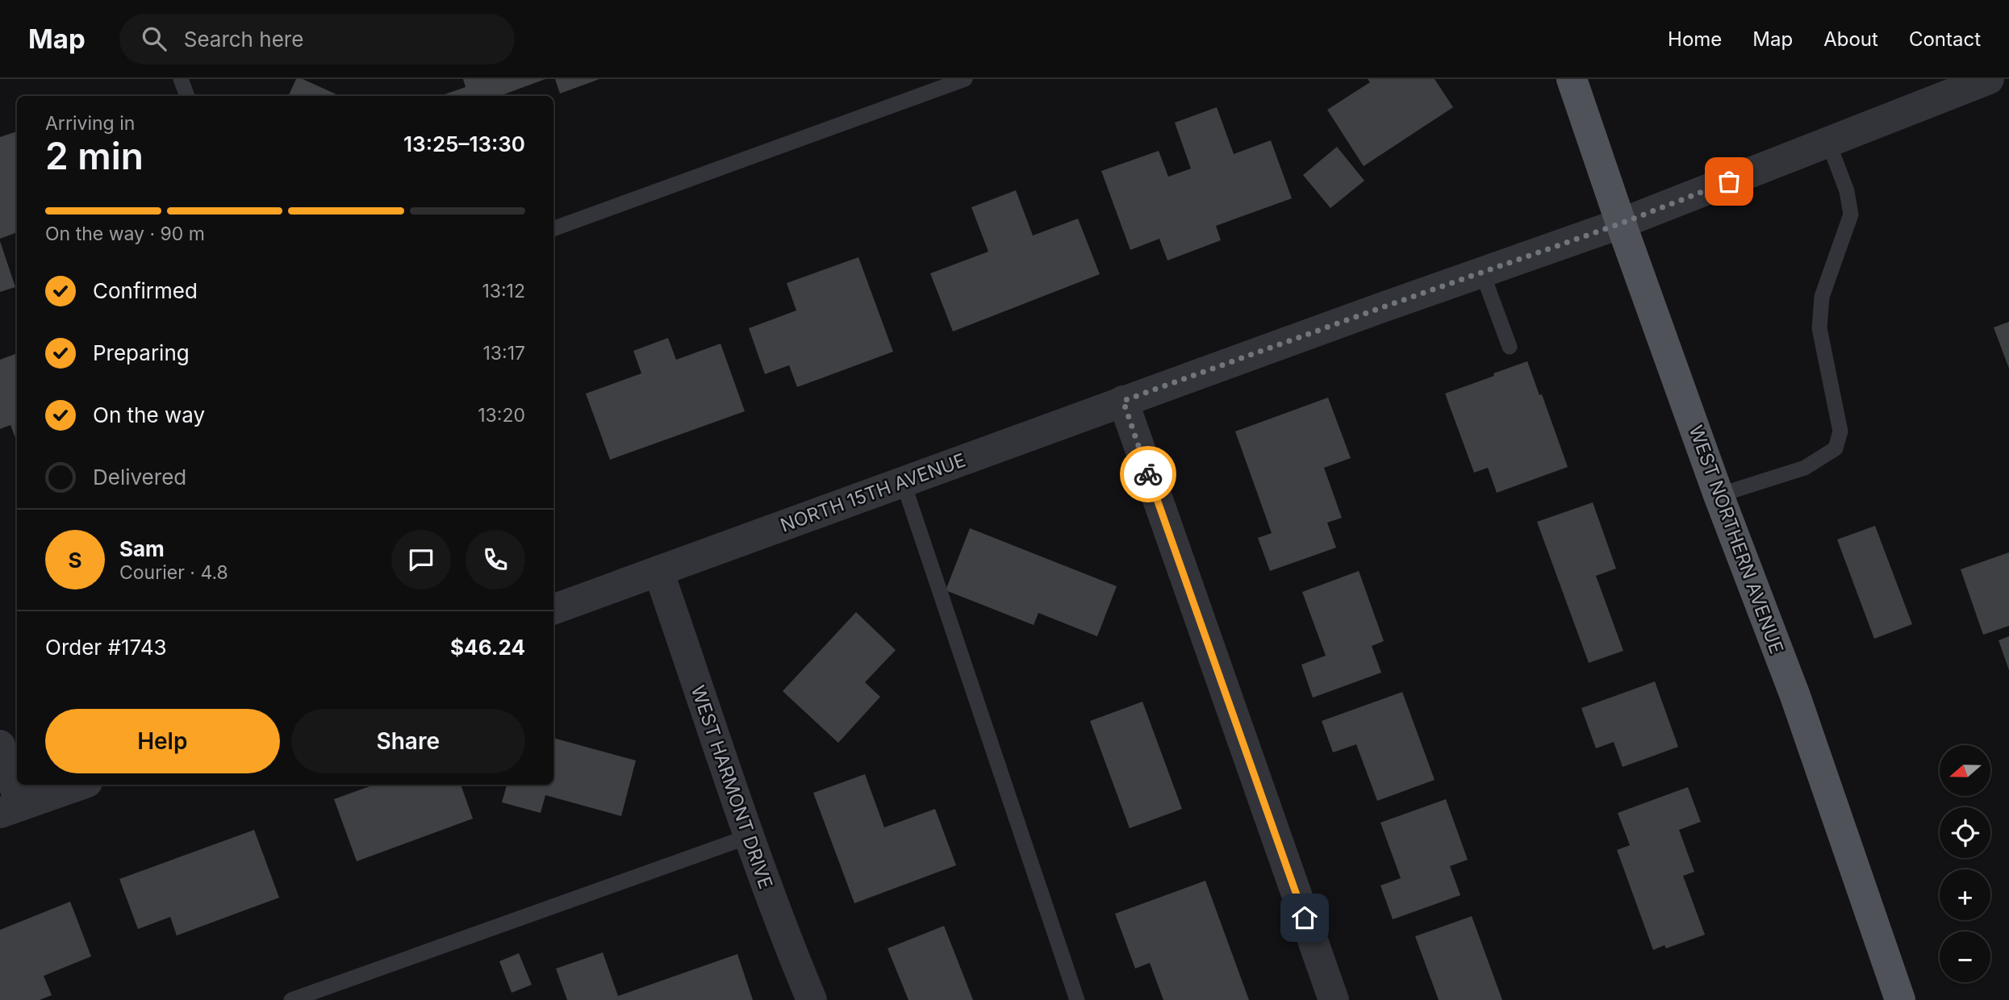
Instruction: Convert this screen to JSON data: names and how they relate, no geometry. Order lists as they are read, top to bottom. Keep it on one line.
{"streets":{"main road":["WEST NORTHERN AVENUE"],"street":["NORTH 15TH AVENUE","WEST HARMONT DRIVE"]},"crossings":[["NORTH 15TH AVENUE","WEST NORTHERN AVENUE"],["NORTH 15TH AVENUE","WEST HARMONT DRIVE"]],"north":"left","page":{"header":"Map","search":"Search here","nav":["Home","Map","About","Contact"],"heading":["2 min","Arriving in","13:25–13:30"],"panel":["Sam","Courier · 4.8","Order #1743","$46.24"],"bar":"On the way · 90 m","list":[["Confirmed","13:12"],["Preparing","13:17"],["On the way","13:20"],"Delivered"],"round":"S","buttons":["Help","Share"],"map_buttons":["+","−"]}}
